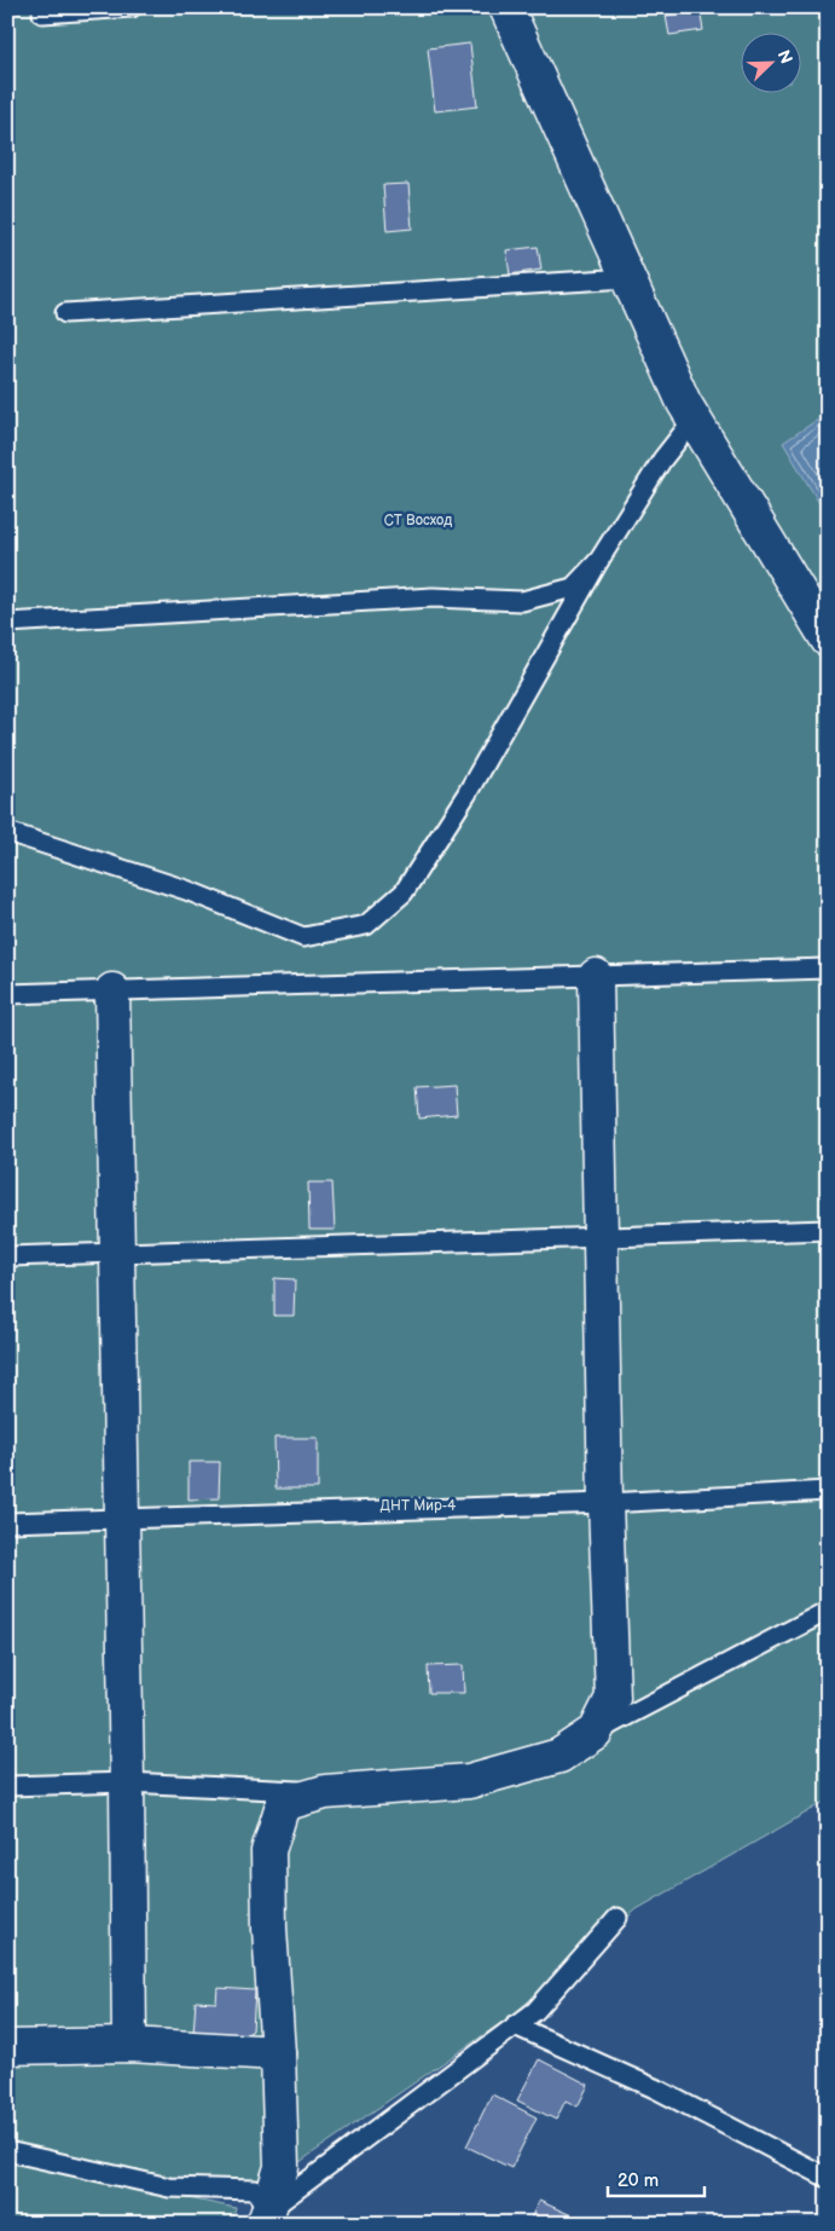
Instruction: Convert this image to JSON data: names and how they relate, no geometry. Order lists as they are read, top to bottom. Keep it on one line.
{"parks":["СТ Восход","ДНТ Мир-4"],"scale_bar":"20 m","north":"top right"}
